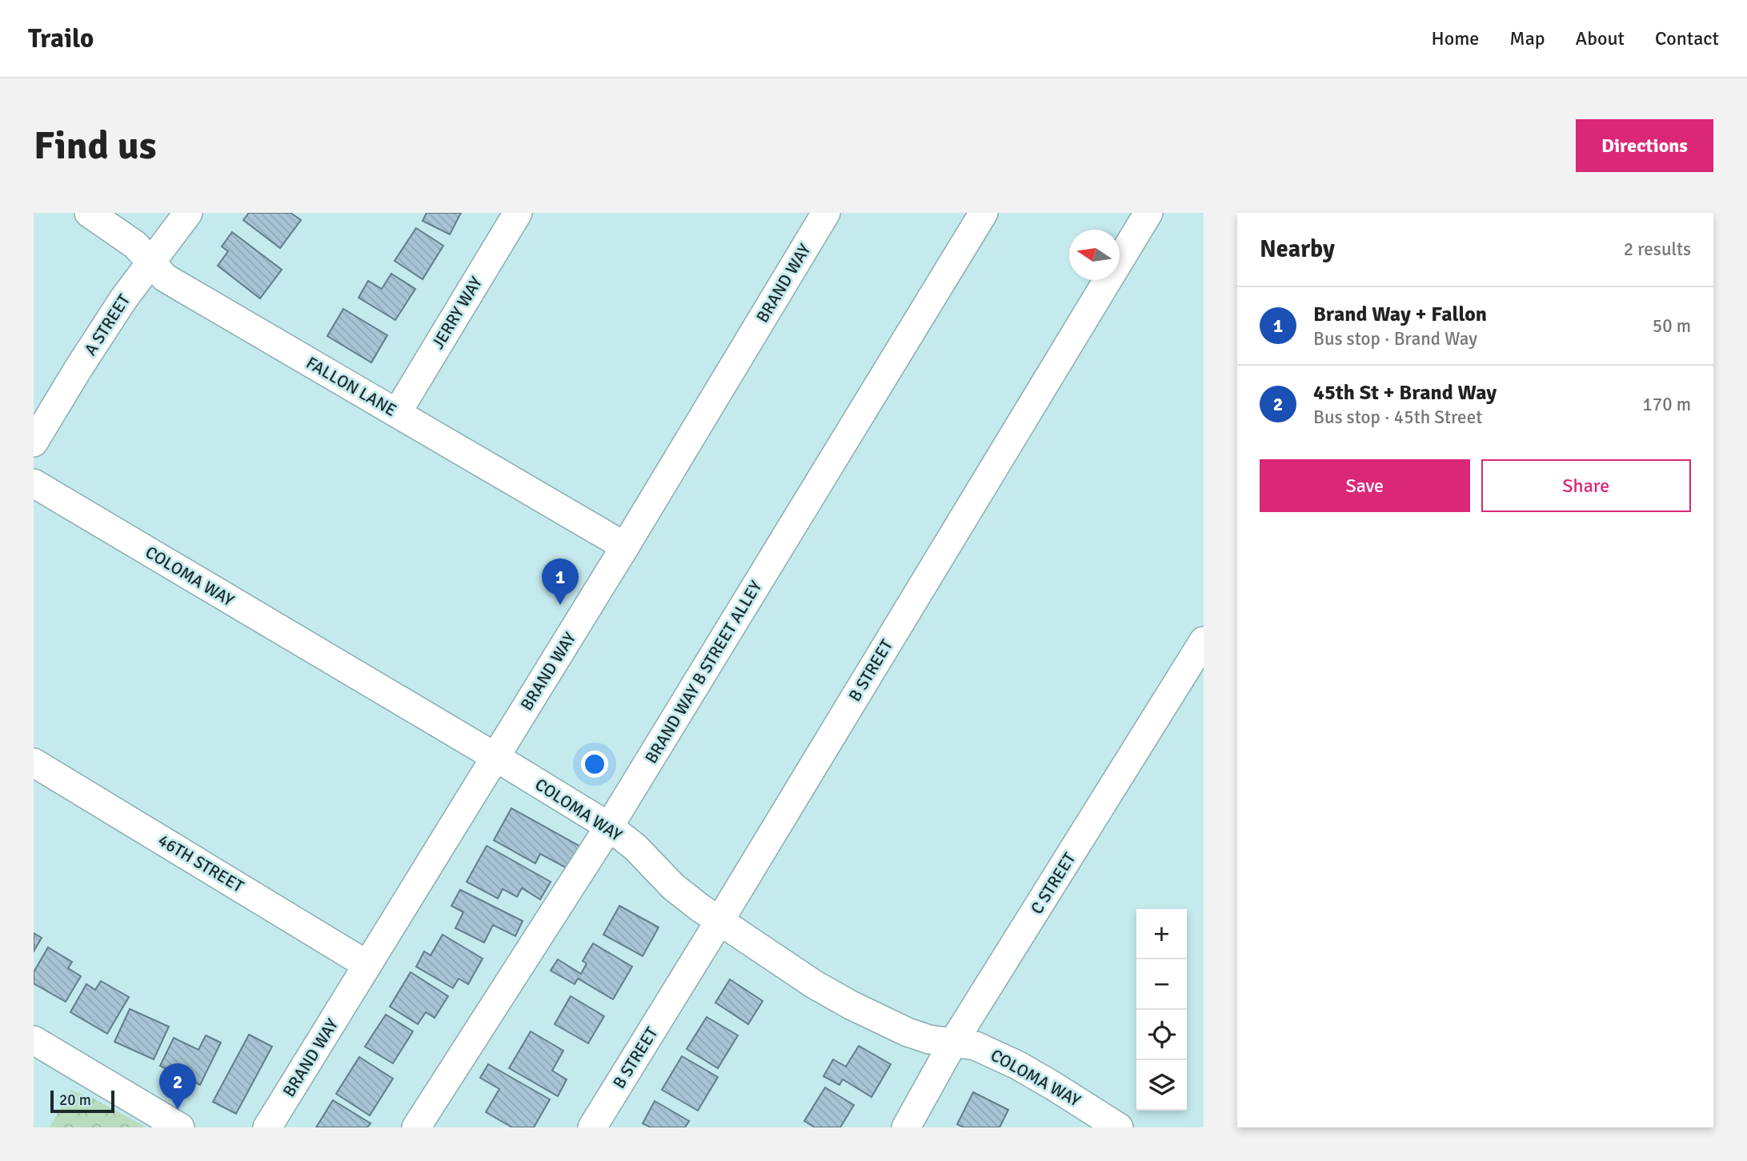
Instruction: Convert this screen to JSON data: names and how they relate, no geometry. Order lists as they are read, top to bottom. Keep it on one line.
{"streets":{"street":["BRAND WAY","JERRY WAY","A STREET","FALLON LANE","COLOMA WAY","B STREET","BRAND WAY B STREET ALLEY","46TH STREET","C STREET"]},"crossings":[["BRAND WAY","FALLON LANE"],["BRAND WAY","COLOMA WAY"],["BRAND WAY","46TH STREET"],["JERRY WAY","FALLON LANE"],["A STREET","FALLON LANE"],["COLOMA WAY","B STREET"],["COLOMA WAY","BRAND WAY B STREET ALLEY"],["COLOMA WAY","C STREET"]],"scale_bar":"20 m","north":"left","page":{"header":"Trailo","nav":["Home","Map","About","Contact"],"buttons":["Directions",["Save","Share"]],"title":"Find us","heading":["Nearby","2 results"],"list":[{"mark":"1","name":"Brand Way + Fallon","note":"Bus stop · Brand Way","value":"50 m"},{"mark":"2","name":"45th St + Brand Way","note":"Bus stop · 45th Street","value":"170 m"}],"pins":["1","2"],"map_buttons":["+","−"],"scale":"20 m"}}
